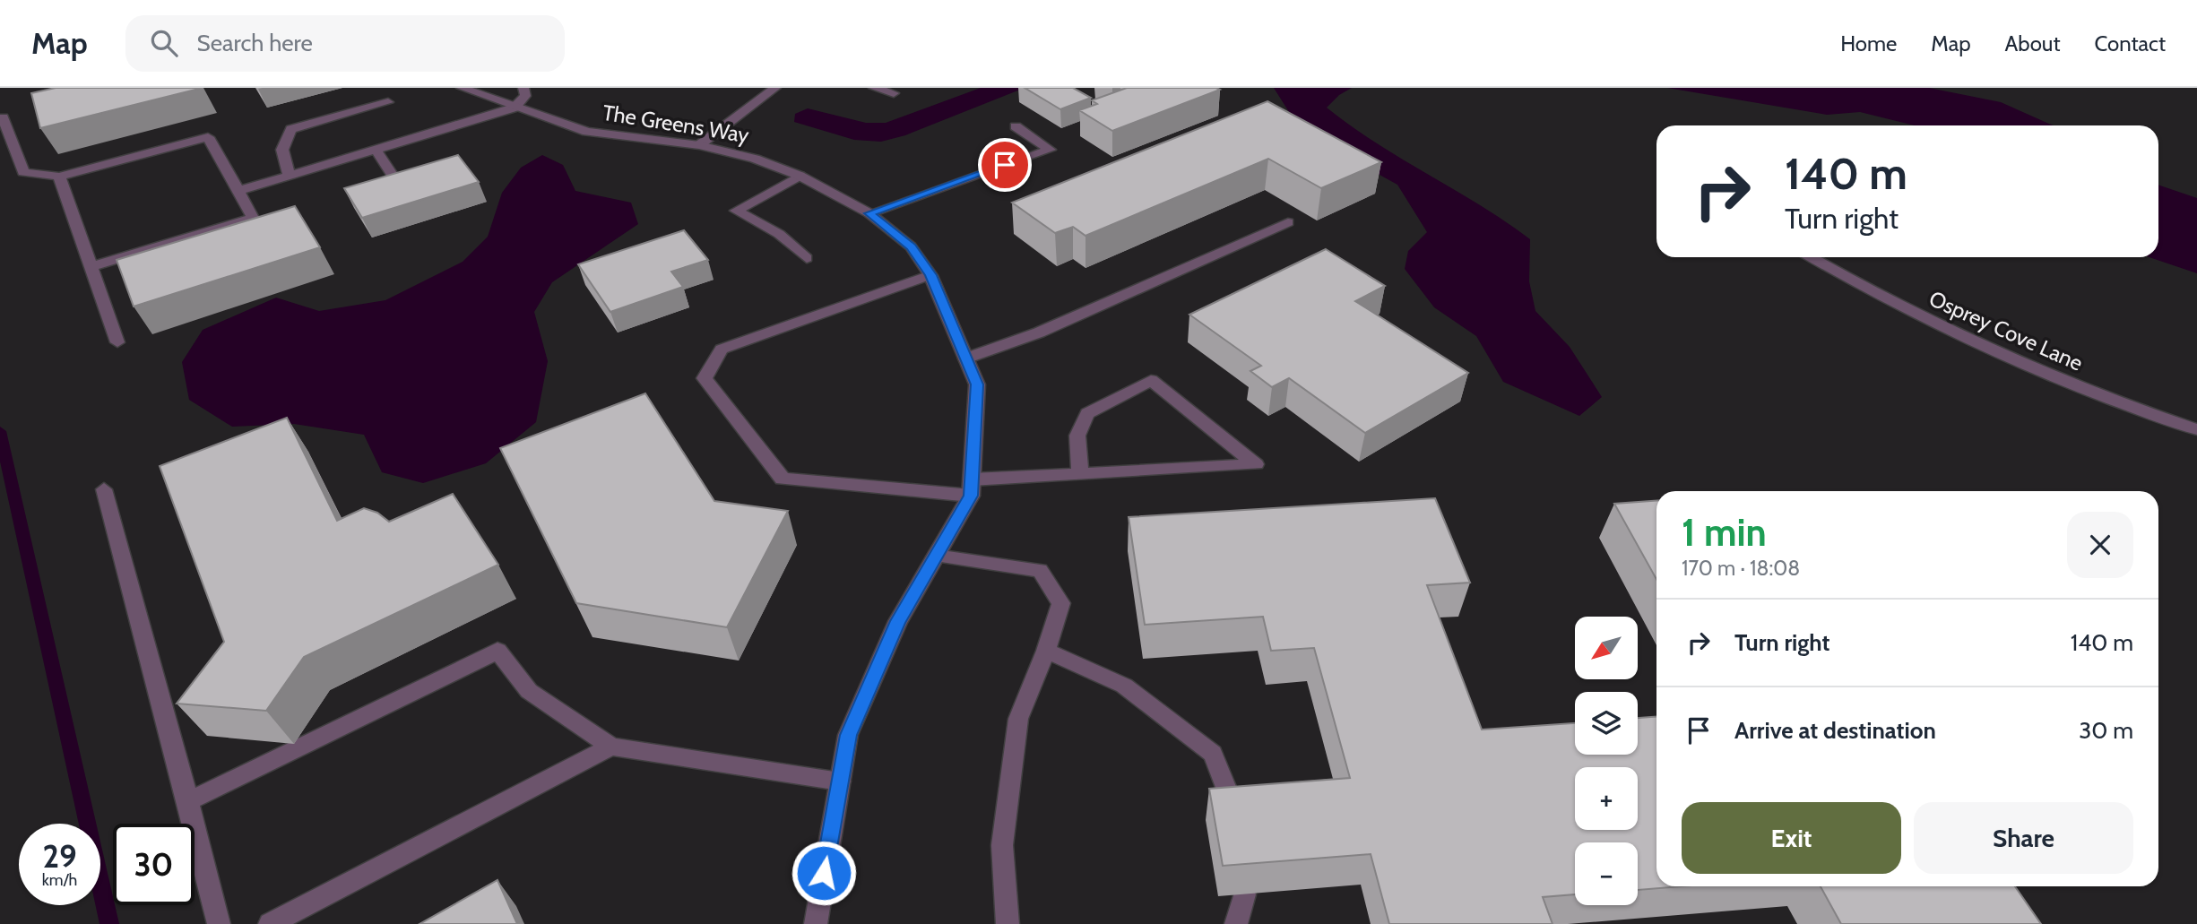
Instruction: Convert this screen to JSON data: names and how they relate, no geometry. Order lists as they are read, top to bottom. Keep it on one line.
{"streets":{"street":["The Greens Way","Osprey Cove Lane"]},"north":"bottom left","page":{"header":"Map","search":"Search here","nav":["Home","Map","About","Contact"],"turn":["140 m","Turn right"],"heading":["1 min","170 m · 18:08"],"list":[{"name":"Turn right","value":"140 m"},{"name":"Arrive at destination","value":"30 m"}],"map_buttons":["+","−"],"buttons":["Exit","Share"],"speed":"29 km/h","limit":"30"}}
